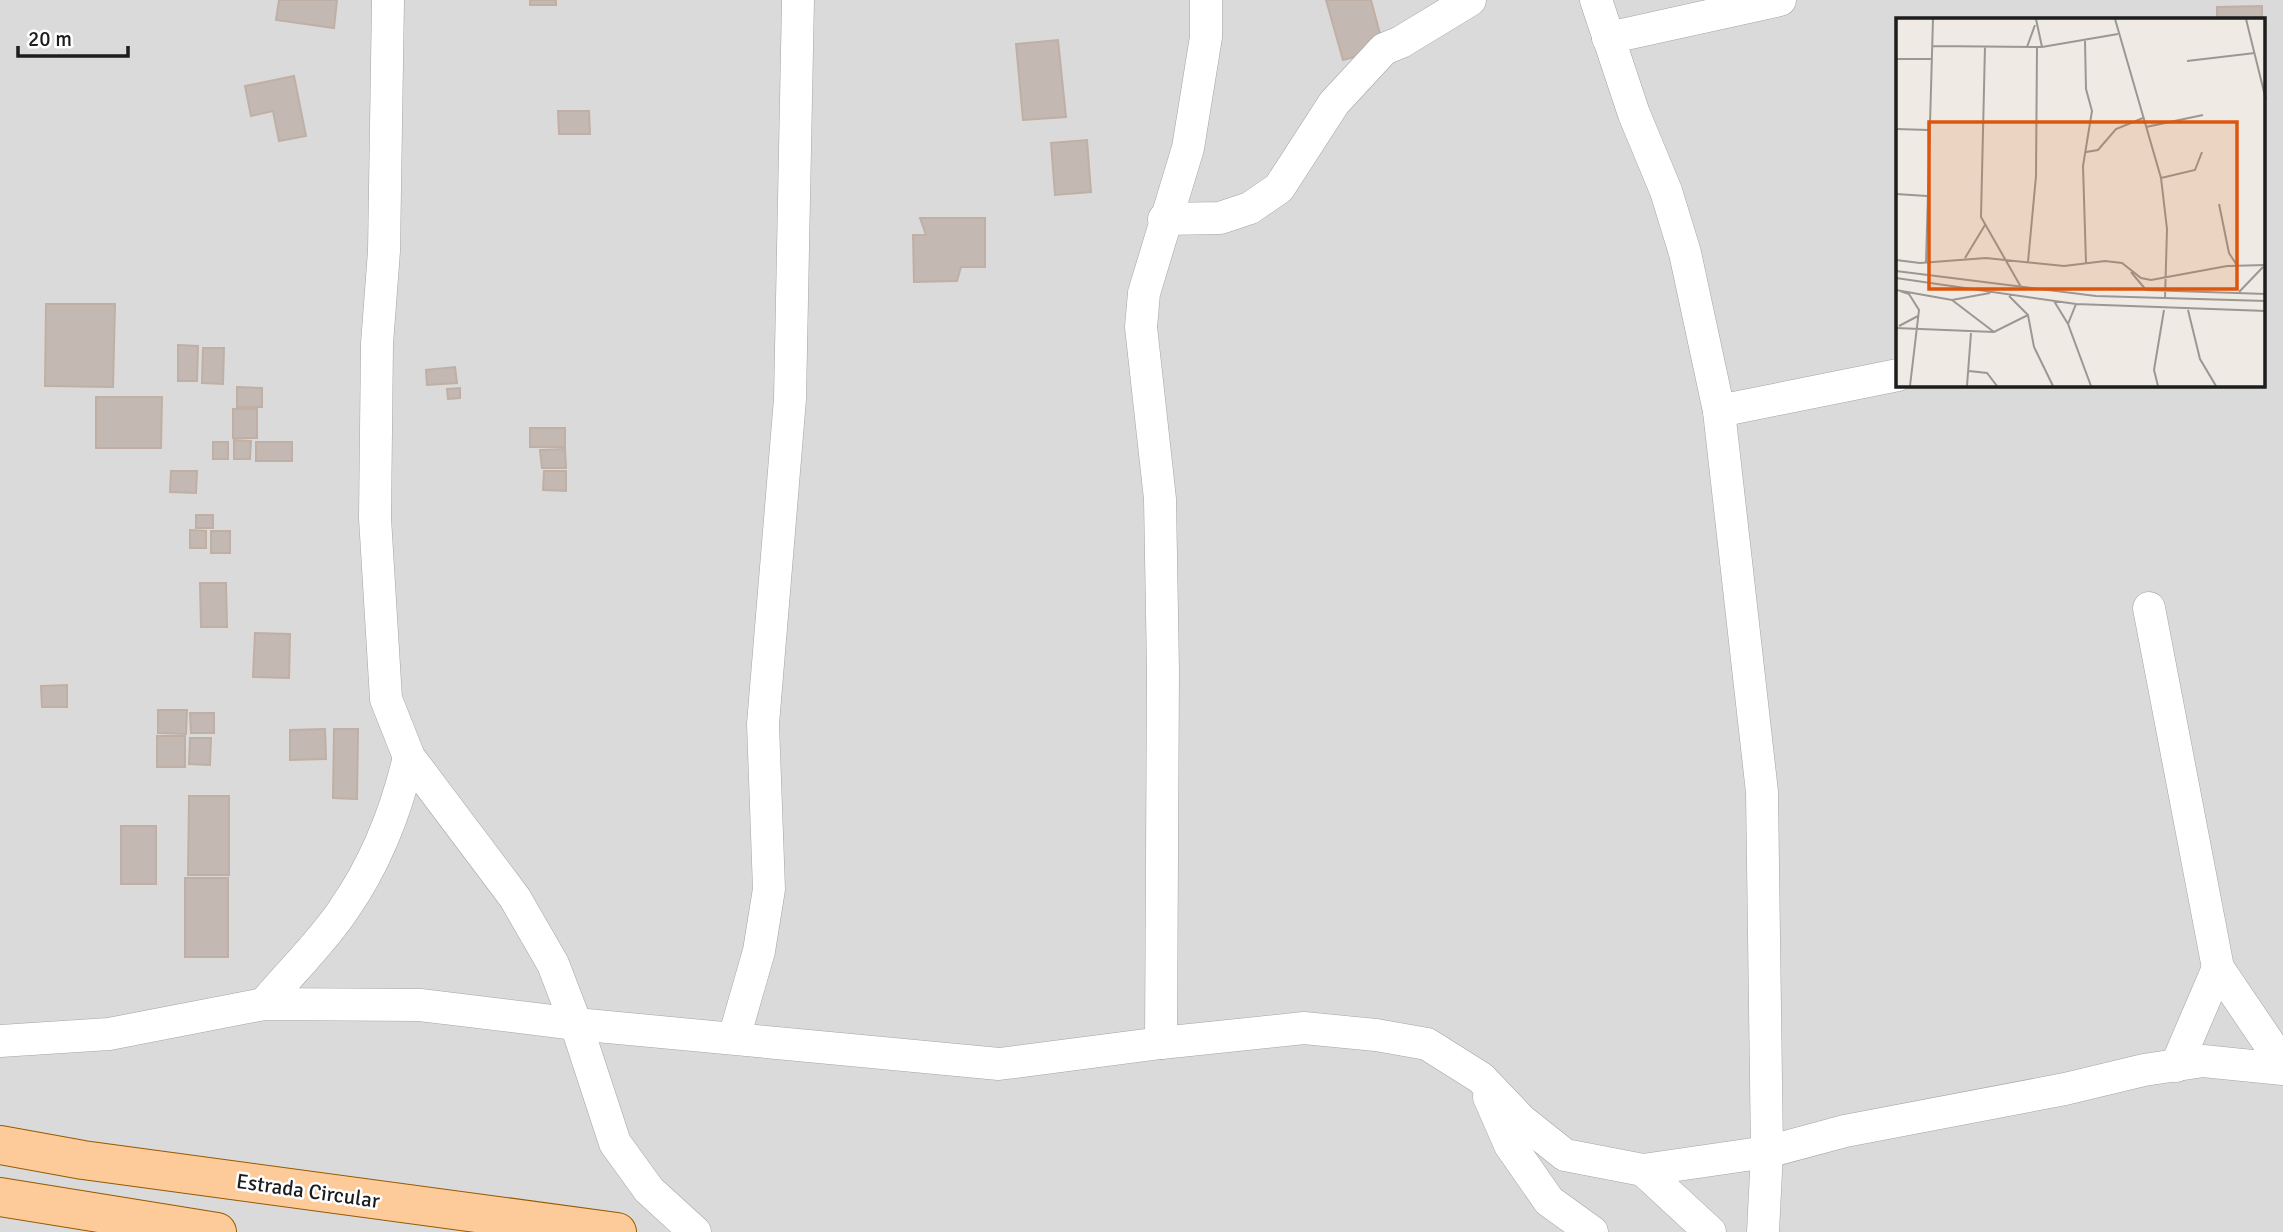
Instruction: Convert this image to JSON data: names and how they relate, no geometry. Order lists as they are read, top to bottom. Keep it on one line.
{"streets":{"main road":["Estrada Circular"]},"scale_bar":"20 m"}
